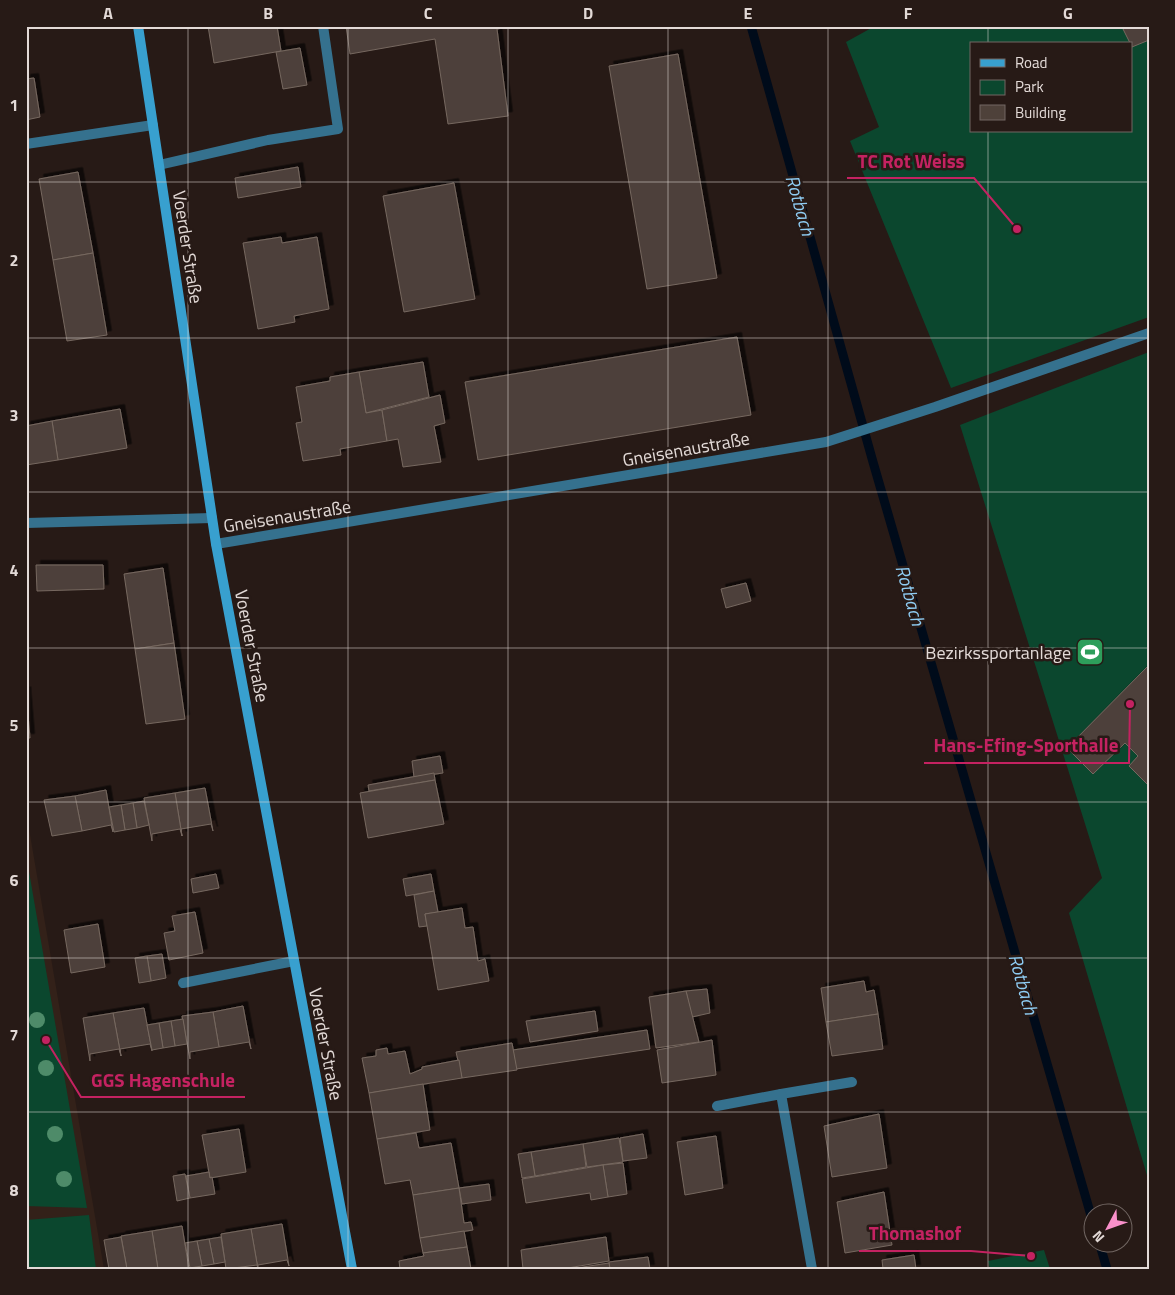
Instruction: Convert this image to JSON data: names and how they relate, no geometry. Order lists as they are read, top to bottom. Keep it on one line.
{"streets":{"main road":["Voerder Straße"],"street":["Gneisenaustraße"]},"crossings":[["Voerder Straße","Gneisenaustraße"]],"water":["Rotbach"],"places":{"other":["TC Rot Weiss","Hans-Efing-Sporthalle","GGS Hagenschule","Thomashof"],"sports":["Bezirkssportanlage"]},"legend":["Road","Park","Building"],"north":"bottom left","grid":{"columns":["A","B","C","D","E","F","G"],"rows":["1","2","3","4","5","6","7","8"]}}
